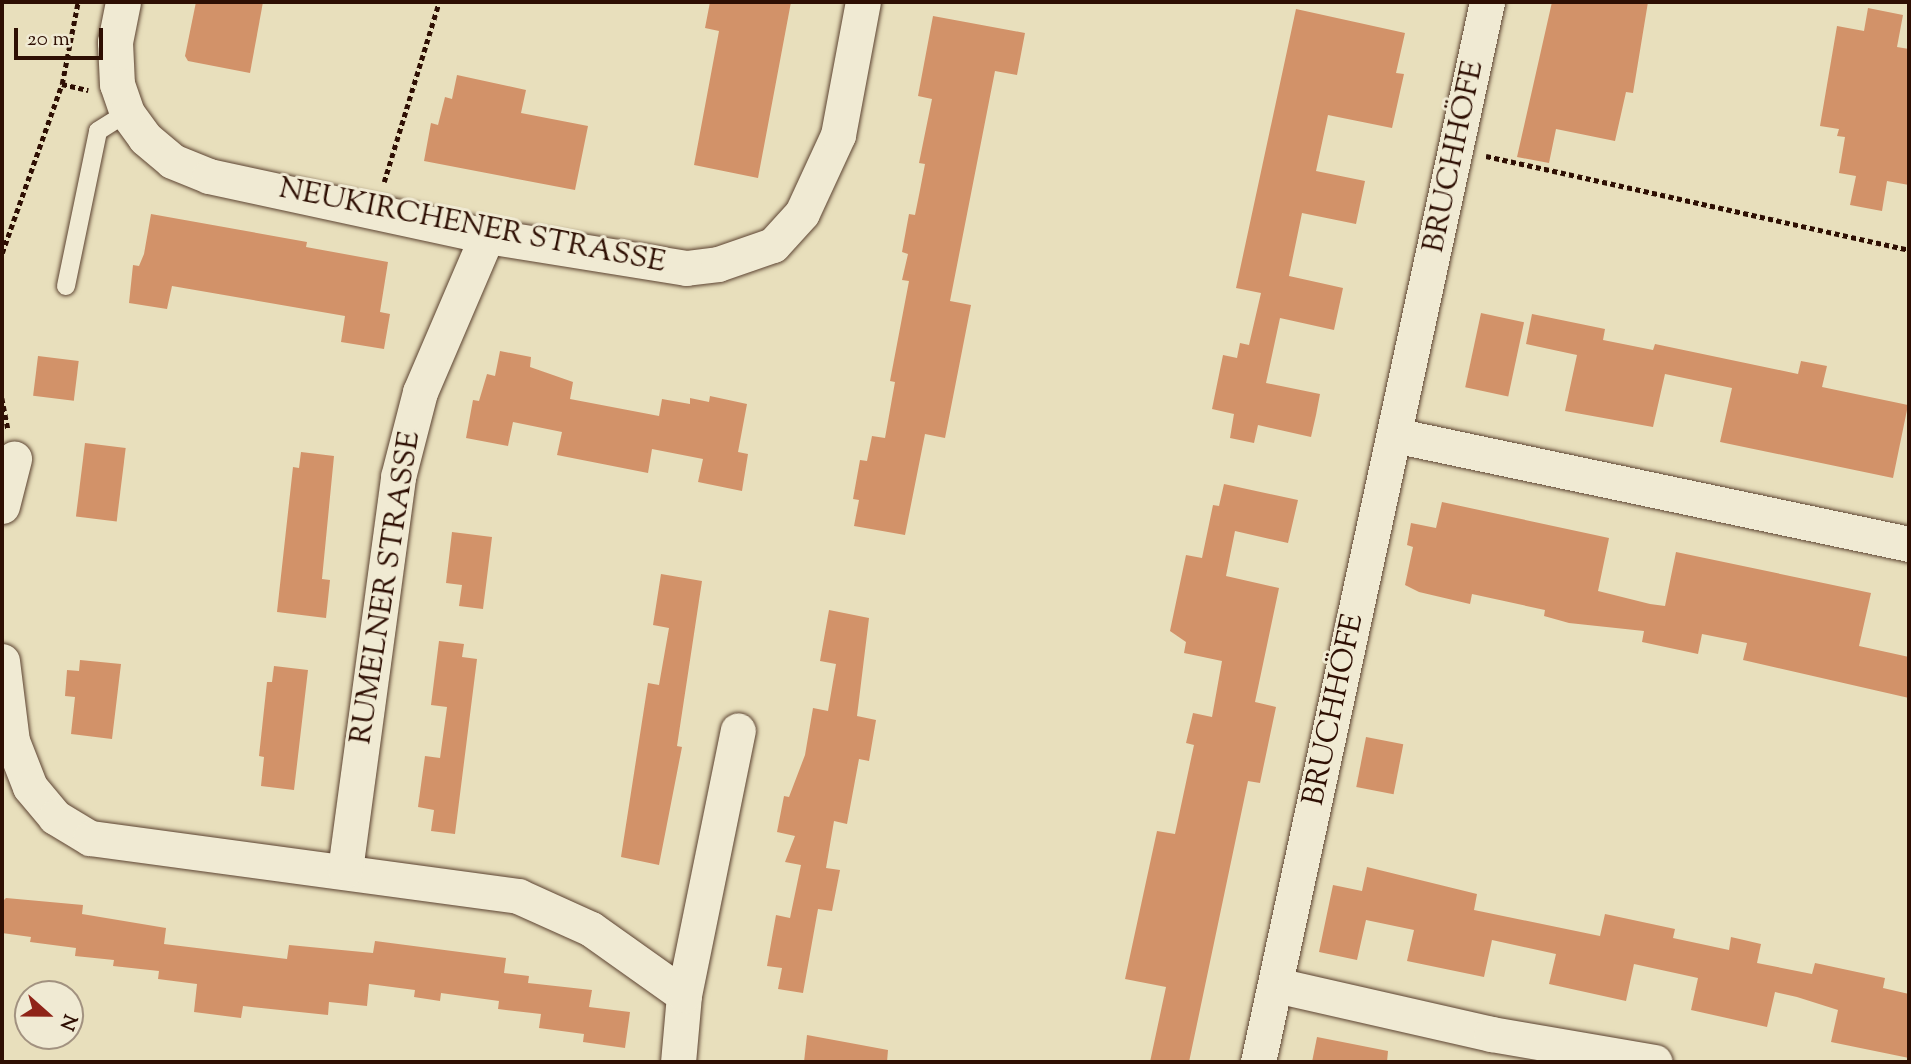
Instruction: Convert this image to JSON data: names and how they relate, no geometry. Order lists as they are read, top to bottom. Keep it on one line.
{"streets":{"street":["BRUCHHÖFE","NEUKIRCHENER STRASSE","RUMELNER STRASSE"]},"crossings":[["NEUKIRCHENER STRASSE","RUMELNER STRASSE"]],"scale_bar":"20 m","north":"right"}
